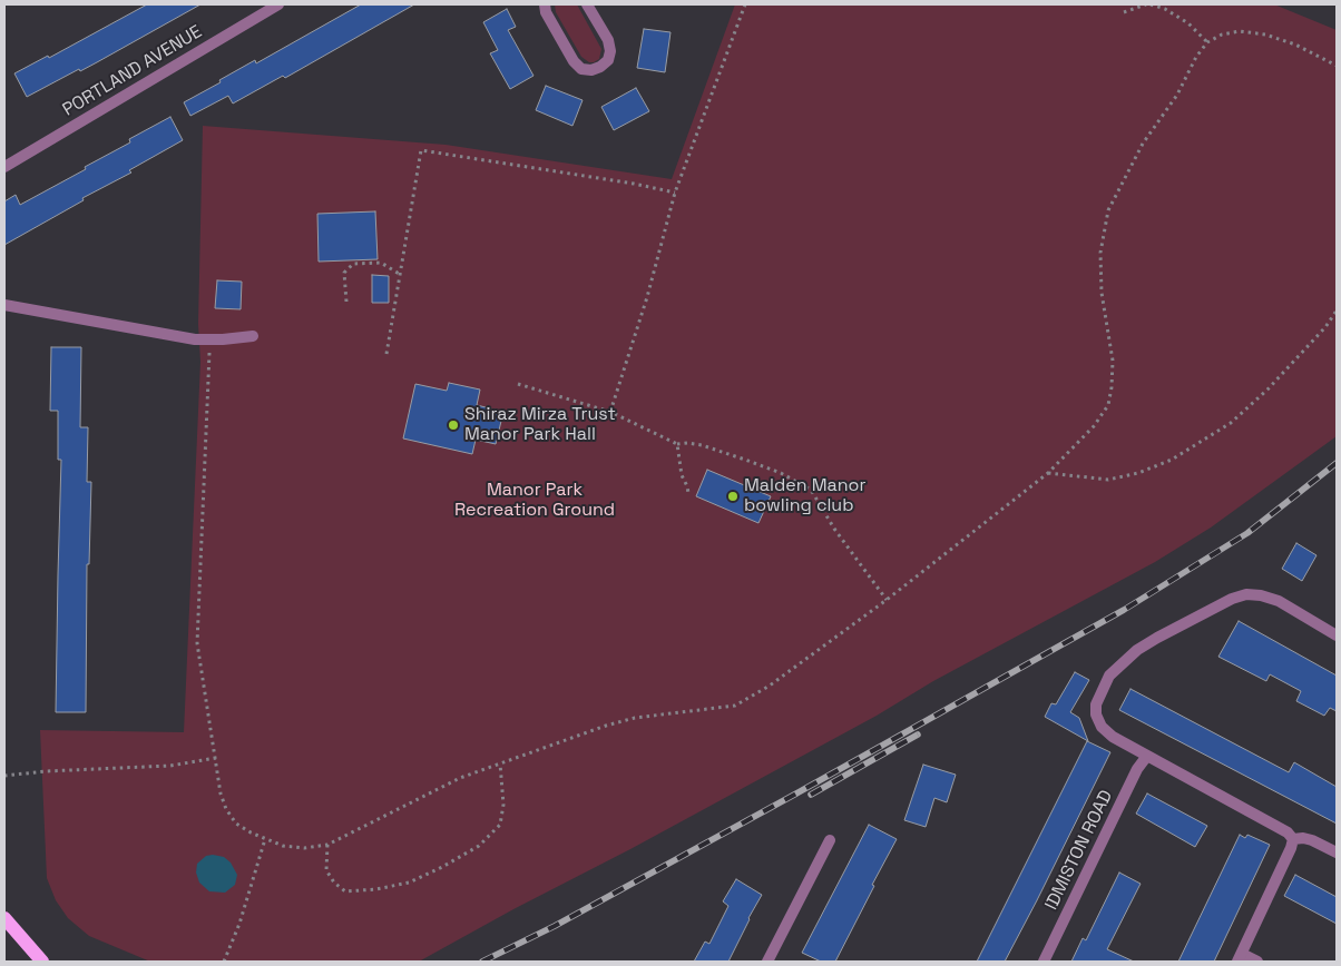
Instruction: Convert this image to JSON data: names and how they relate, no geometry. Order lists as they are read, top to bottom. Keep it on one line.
{"streets":{"street":["PORTLAND AVENUE","IDMISTON ROAD"]},"parks":["Manor Park Recreation Ground"],"places":["Shiraz Mirza Trust Manor Park Hall","Malden Manor bowling club"]}
